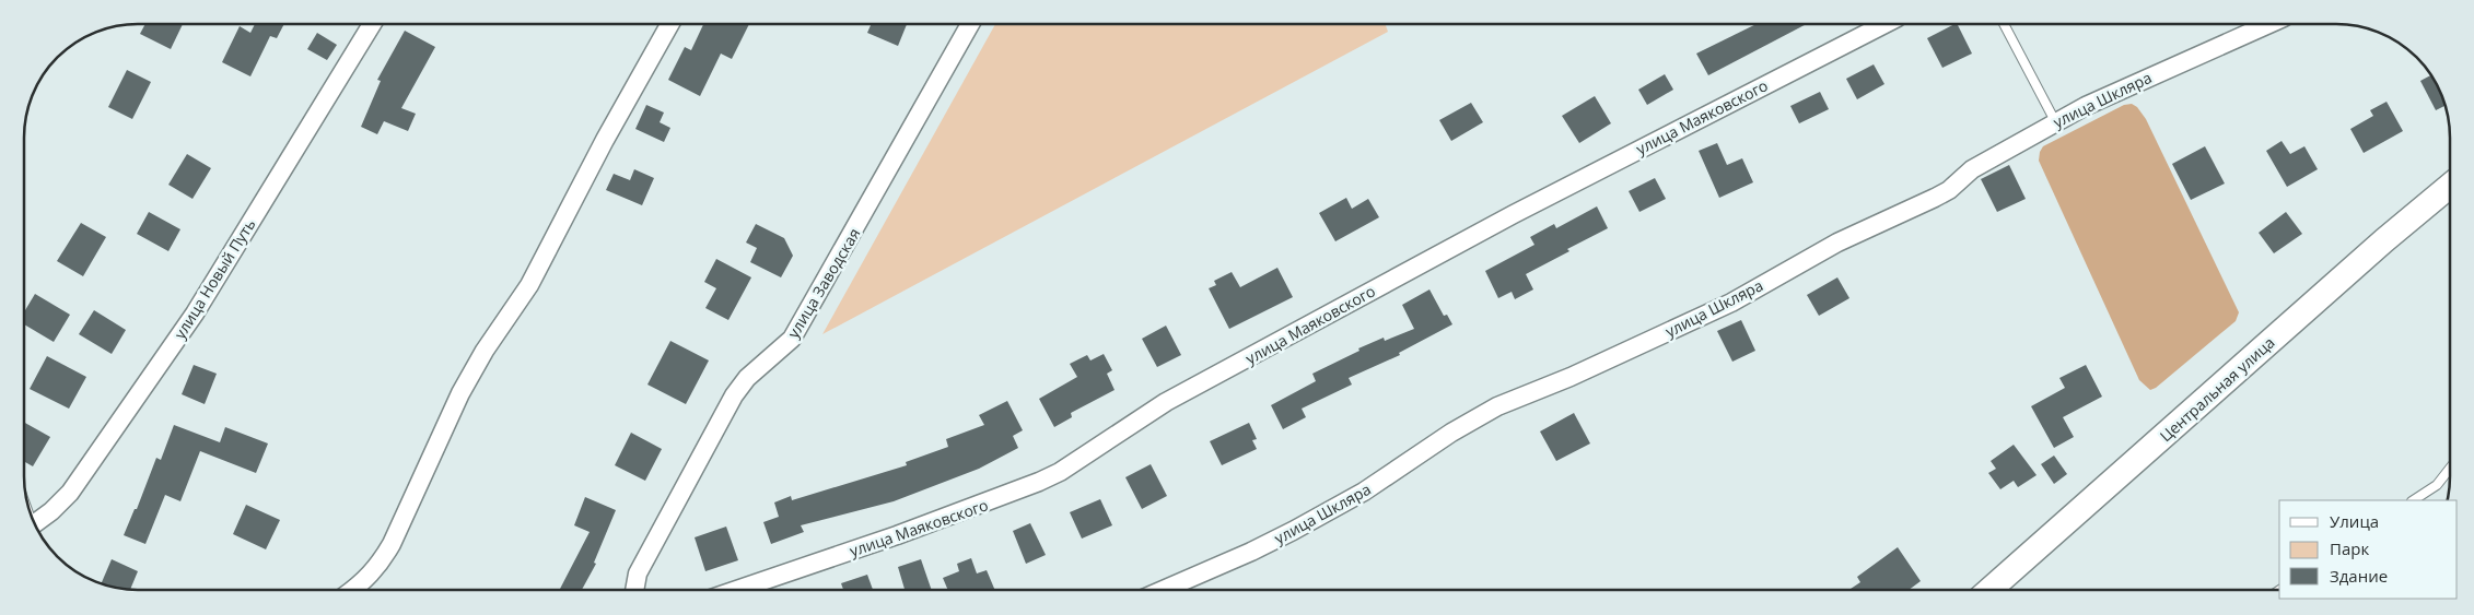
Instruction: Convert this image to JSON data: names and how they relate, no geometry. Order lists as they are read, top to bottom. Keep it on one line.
{"streets":{"main road":["Центральная улица"],"street":["улица Шкляра","улица Маяковского","улица Новый Путь","улица Заводская"]},"legend":["Улица","Парк","Здание"]}
